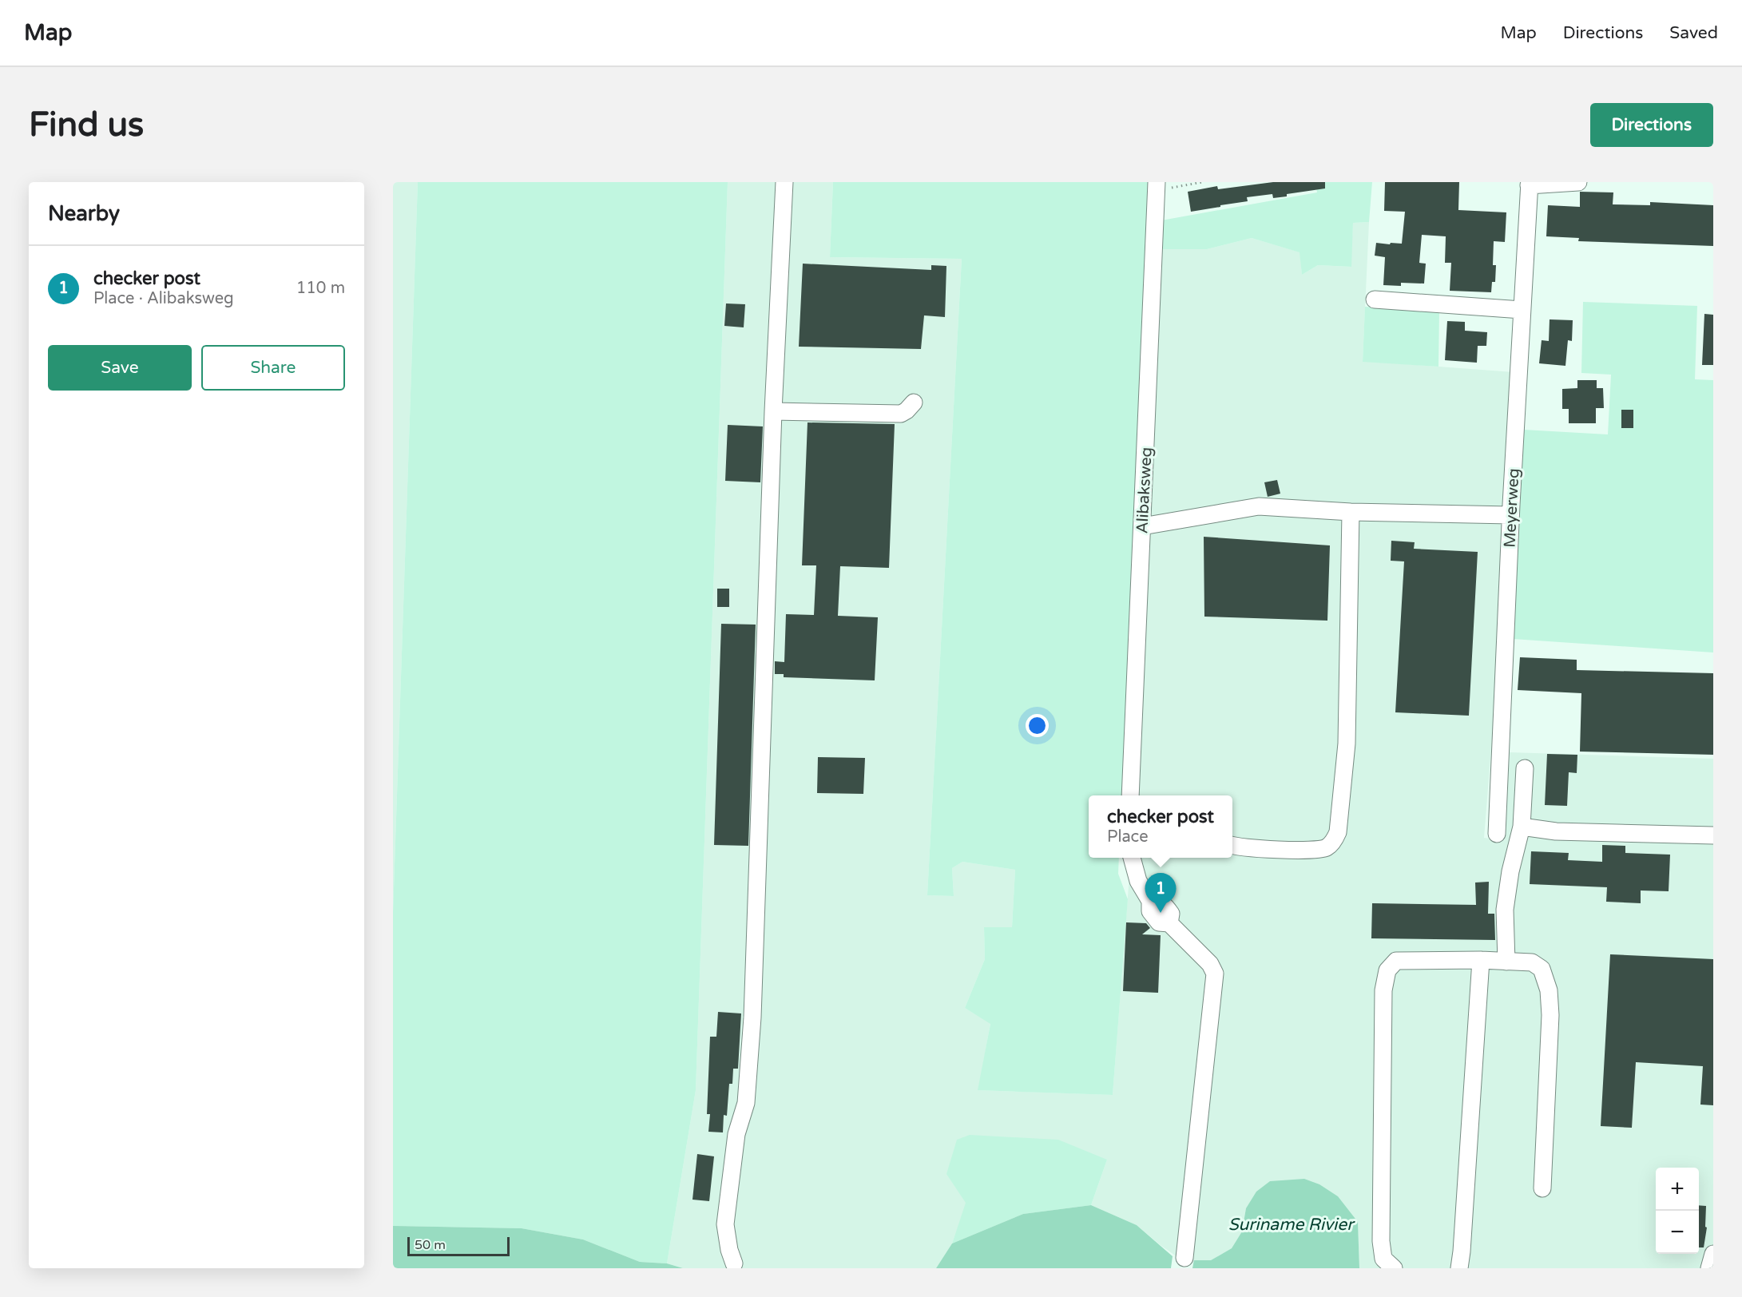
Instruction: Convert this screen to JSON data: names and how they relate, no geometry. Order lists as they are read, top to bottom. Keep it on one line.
{"streets":{"street":["Alibaksweg","Meyerweg"]},"water":["Suriname Rivier"],"scale_bar":"50 m","page":{"header":"Map","nav":["Map","Directions","Saved"],"buttons":["Directions",["Save","Share"]],"title":"Find us","heading":"Nearby","list":[{"mark":"1","name":"checker post","note":"Place · Alibaksweg","value":"110 m"}],"popup":["checker post","Place"],"pins":"1","map_buttons":["+","−"],"scale":"50 m"}}
